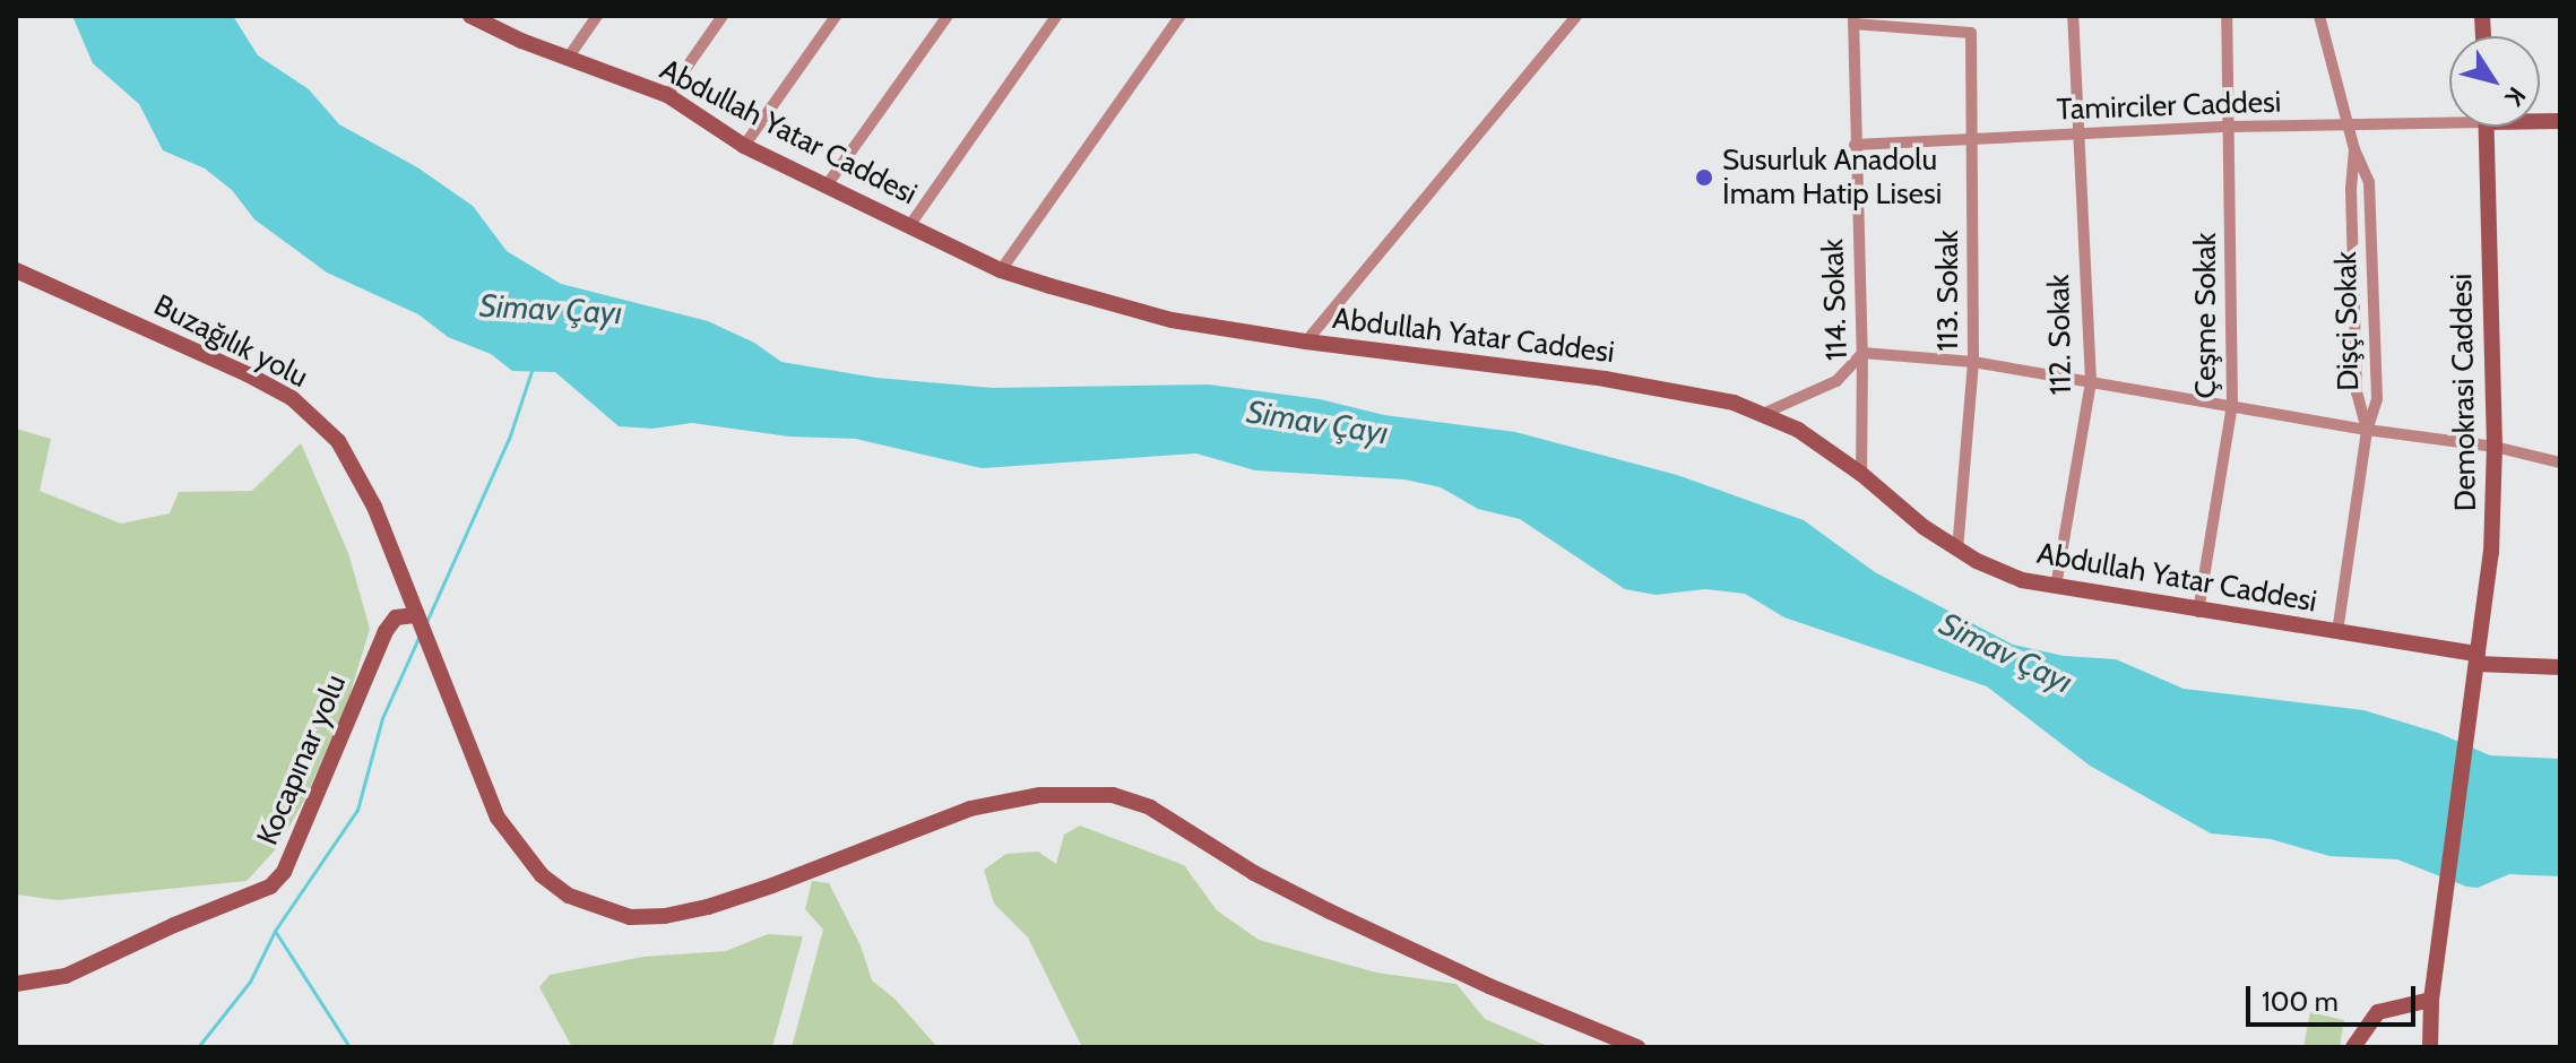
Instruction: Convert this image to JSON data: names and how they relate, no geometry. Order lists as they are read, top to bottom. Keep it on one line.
{"streets":{"street":["Tamirciler Caddesi","Abdullah Yatar Caddesi","113. Sokak","114. Sokak","Çeşme Sokak","Dişçi Sokak","112. Sokak","Buzağılık yolu","Demokrasi Caddesi","Kocapınar yolu"]},"crossings":[["Tamirciler Caddesi","113. Sokak"],["Tamirciler Caddesi","114. Sokak"],["Tamirciler Caddesi","Çeşme Sokak"],["Tamirciler Caddesi","112. Sokak"],["Abdullah Yatar Caddesi","113. Sokak"],["Abdullah Yatar Caddesi","114. Sokak"],["Abdullah Yatar Caddesi","Çeşme Sokak"],["Abdullah Yatar Caddesi","112. Sokak"],["Abdullah Yatar Caddesi","Demokrasi Caddesi"],["113. Sokak","114. Sokak"],["Buzağılık yolu","Kocapınar yolu"]],"water":["Simav Çayı"],"places":["Susurluk Anadolu İmam Hatip Lisesi"],"scale_bar":"100 m","north":"bottom right"}
